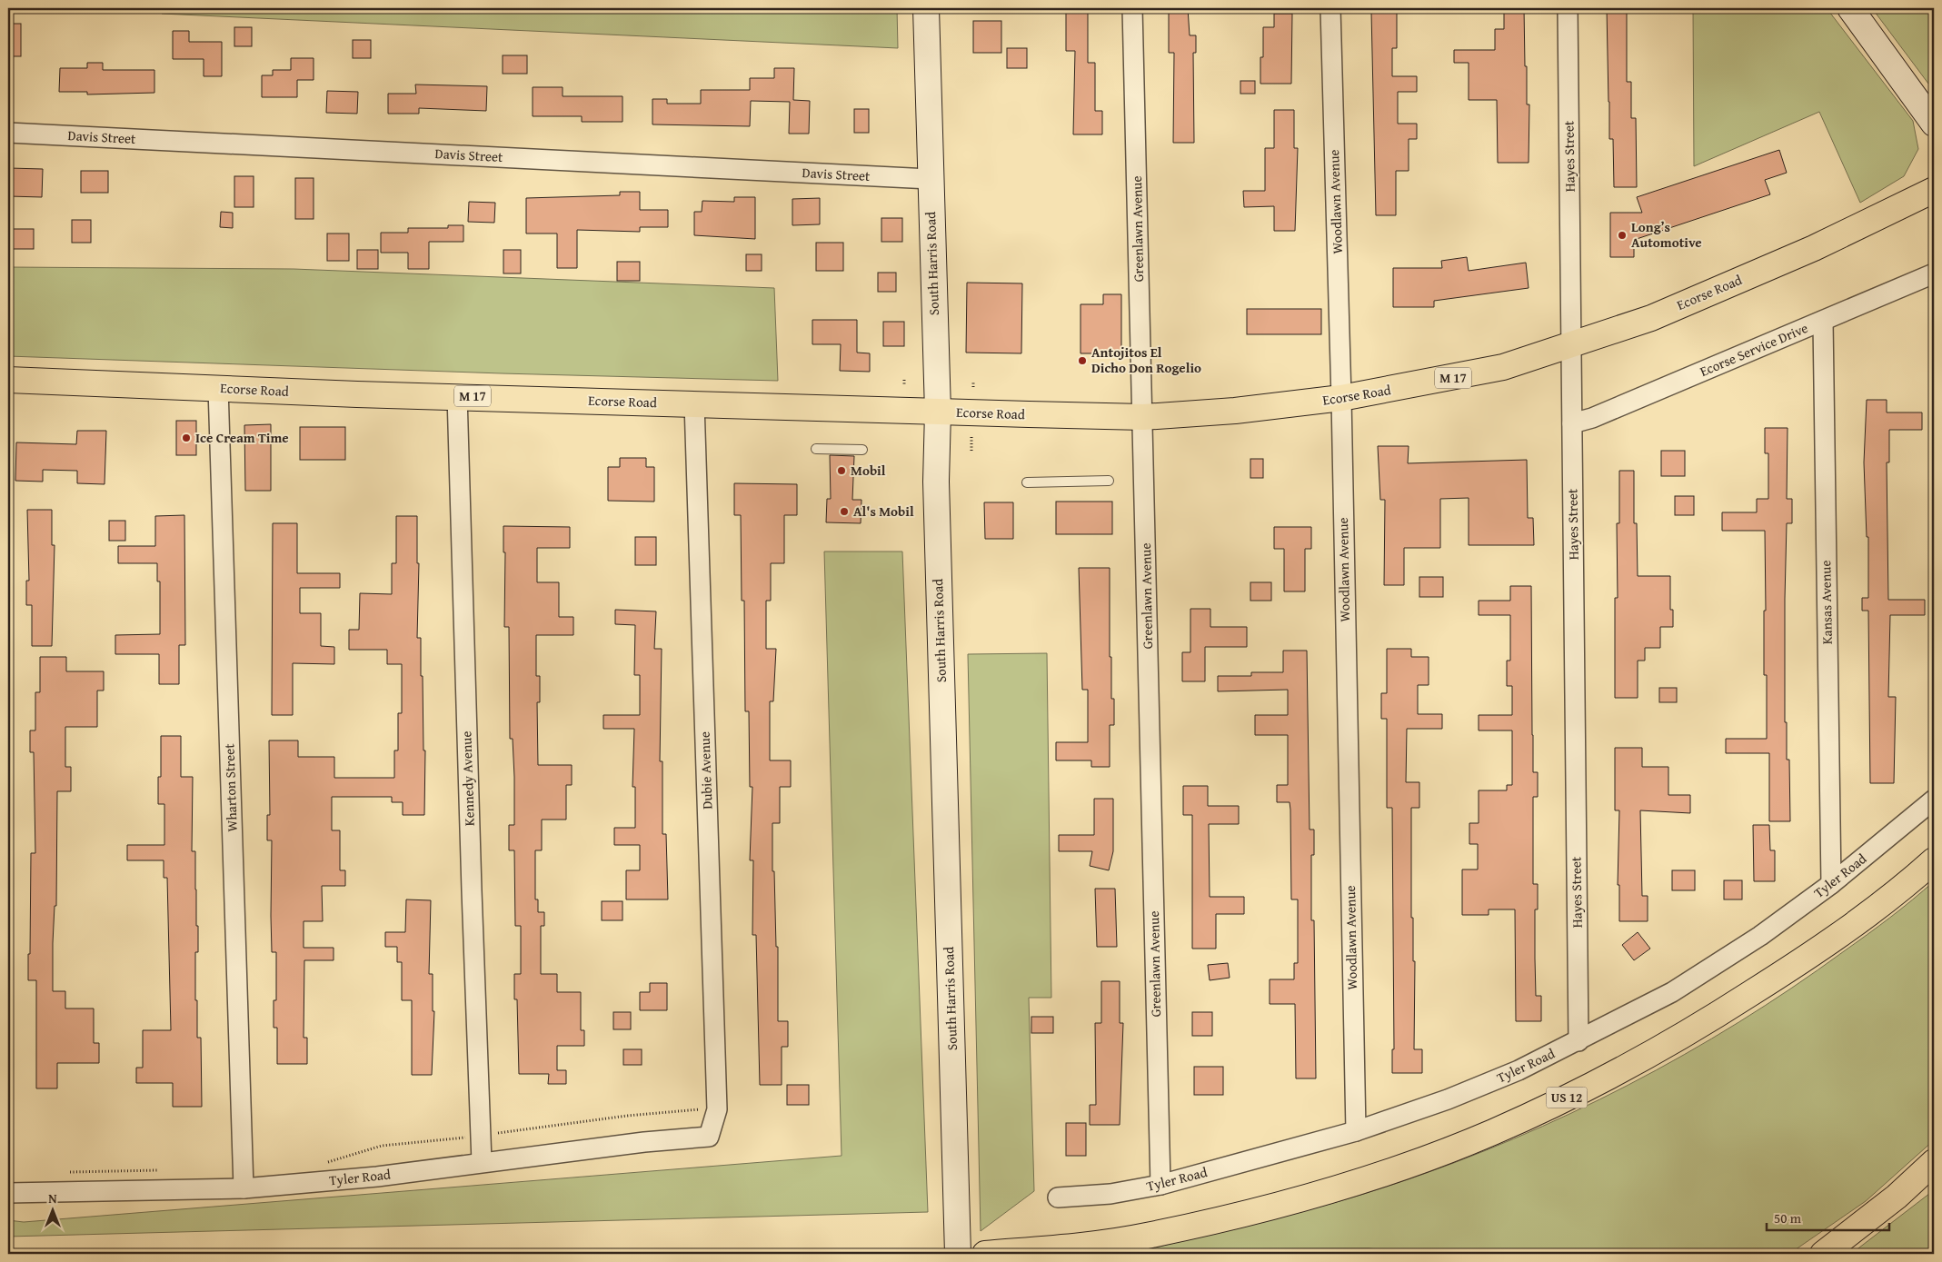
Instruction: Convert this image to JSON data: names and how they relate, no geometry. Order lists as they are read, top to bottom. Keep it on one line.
{"streets":{"main road":["South Harris Road","Ecorse Road","M 17","US 12"],"street":["Davis Street","Hayes Street","Woodlawn Avenue","Greenlawn Avenue","Ecorse Service Drive","Kansas Avenue","Dubie Avenue","Kennedy Avenue","Wharton Street","Tyler Road"]},"crossings":[["Davis Street","South Harris Road"],["Hayes Street","Ecorse Road"],["Hayes Street","Ecorse Service Drive"],["Hayes Street","Tyler Road"],["Woodlawn Avenue","Ecorse Road"],["Woodlawn Avenue","Tyler Road"],["Greenlawn Avenue","Ecorse Road"],["Greenlawn Avenue","Tyler Road"],["South Harris Road","Ecorse Road"],["Ecorse Road","Dubie Avenue"],["Ecorse Road","Kennedy Avenue"],["Ecorse Road","Wharton Street"],["Ecorse Service Drive","Kansas Avenue"],["Kansas Avenue","Tyler Road"],["Dubie Avenue","Tyler Road"],["Kennedy Avenue","Tyler Road"],["Wharton Street","Tyler Road"]],"places":["Long’s Automotive","Antojitos El Dicho Don Rogelio","Ice Cream Time","Mobil","Al's Mobil"],"scale_bar":"50 m","north":"top"}
